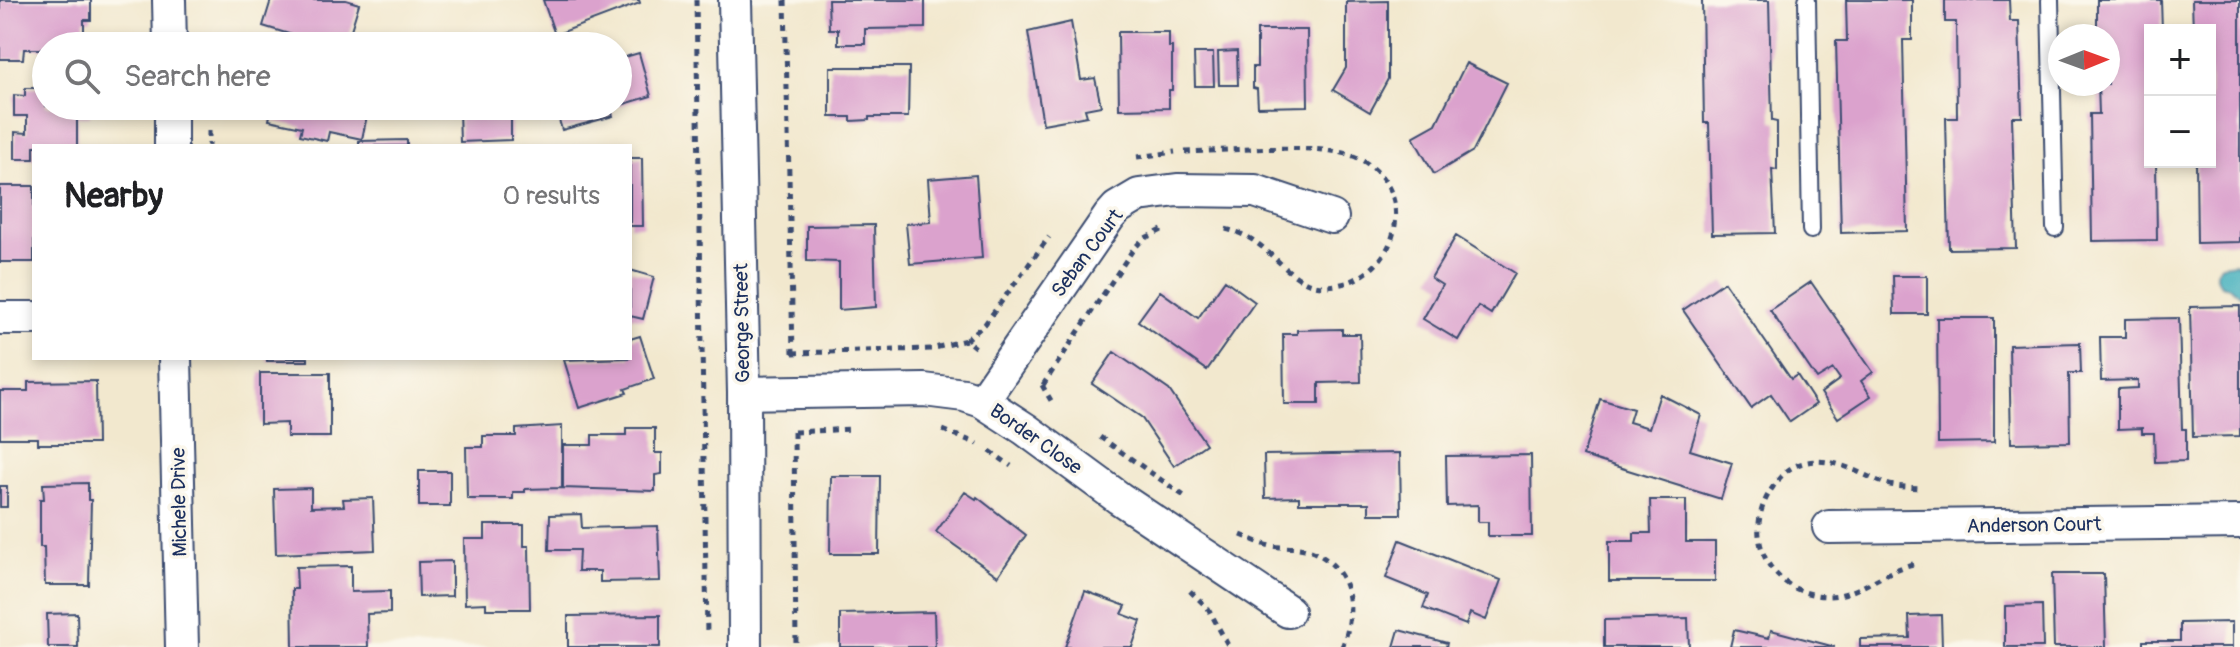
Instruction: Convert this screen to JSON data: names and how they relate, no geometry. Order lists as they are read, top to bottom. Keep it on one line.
{"streets":{"street":["Seban Court","George Street","Border Close","Michele Drive","Anderson Court"]},"crossings":[["Seban Court","Border Close"],["George Street","Border Close"]],"north":"right","page":{"map_buttons":["+","−"],"search":"Search here","heading":["Nearby","0 results"]}}
